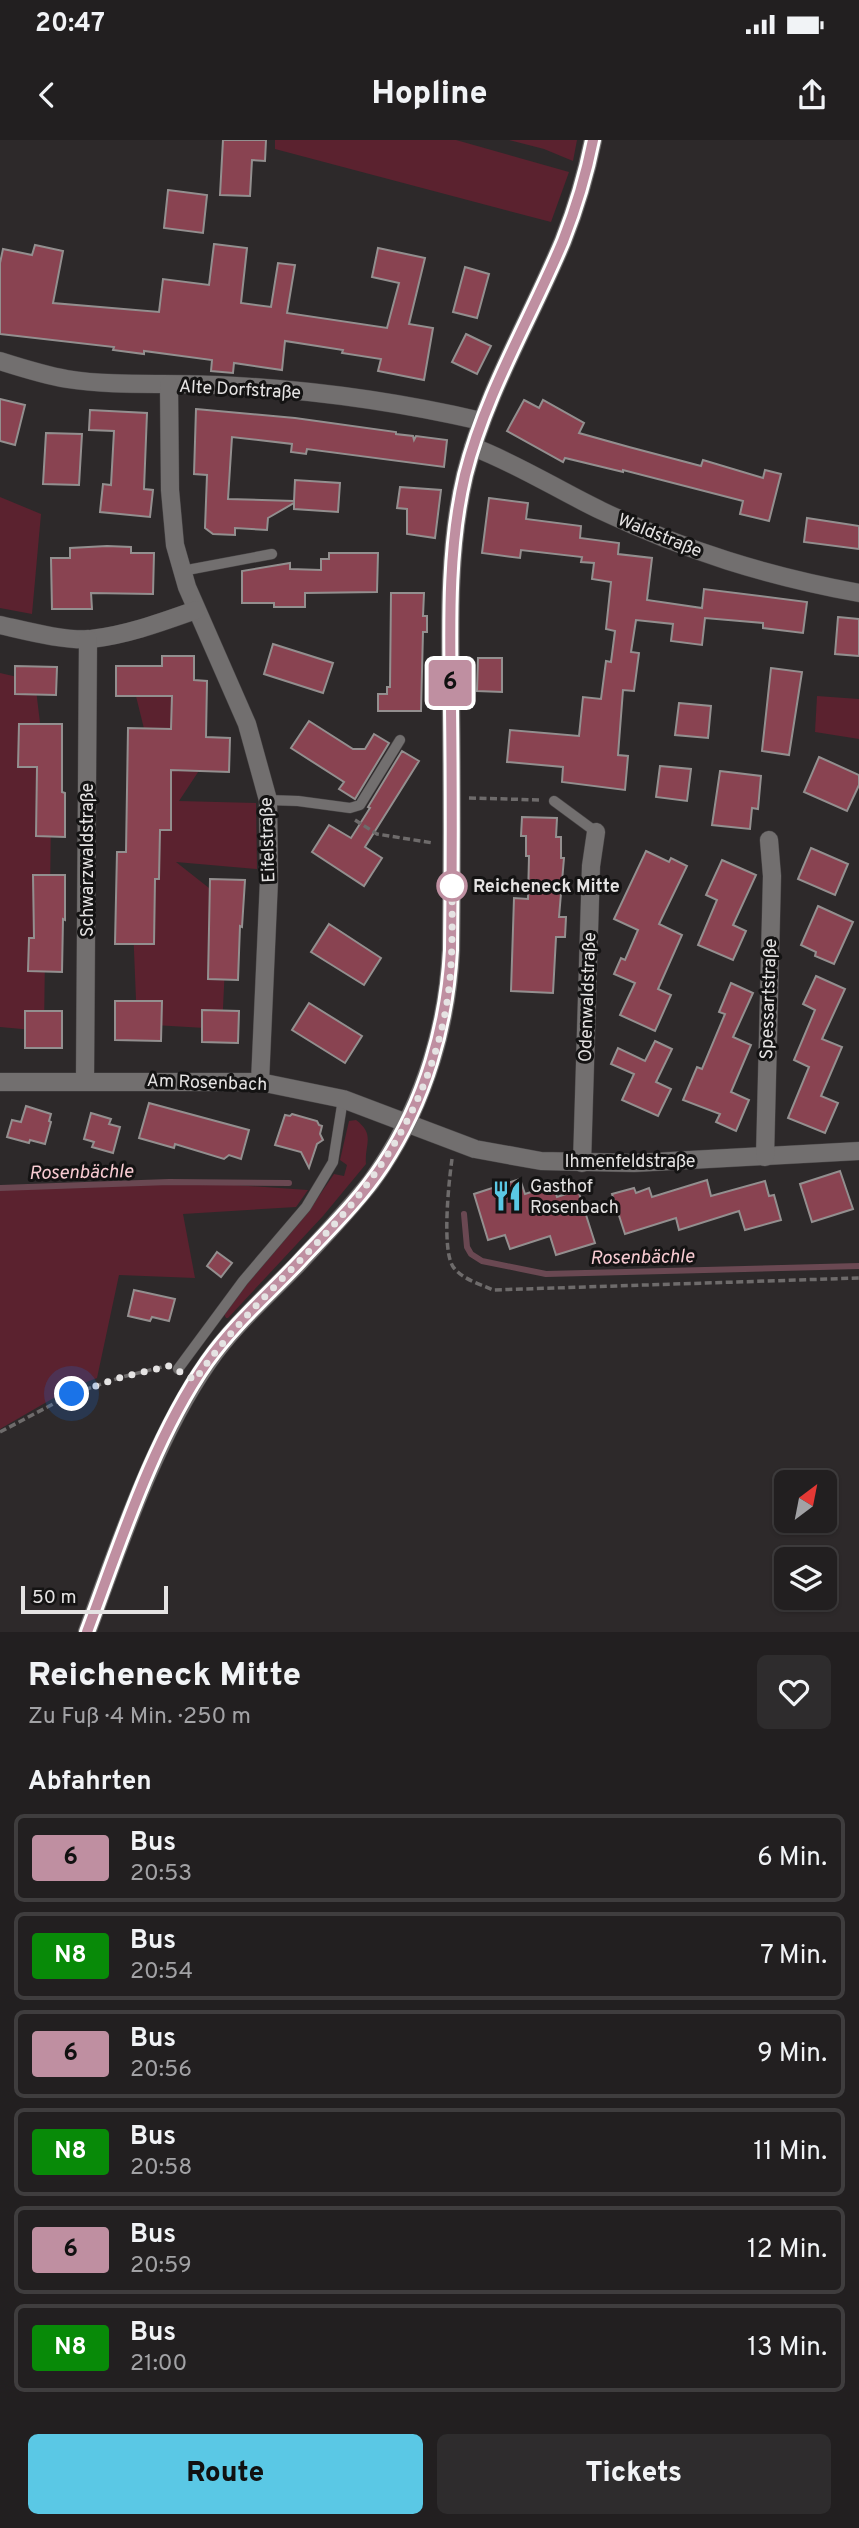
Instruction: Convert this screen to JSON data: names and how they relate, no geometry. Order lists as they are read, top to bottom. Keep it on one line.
{"streets":{"street":["Alte Dorfstraße","Waldstraße","Eifelstraße","Schwarzwaldstraße","Odenwaldstraße","Spessartstraße","Am Rosenbach","Ihmenfeldstraße"]},"crossings":[["Alte Dorfstraße","Eifelstraße"],["Eifelstraße","Am Rosenbach"],["Schwarzwaldstraße","Am Rosenbach"],["Odenwaldstraße","Ihmenfeldstraße"],["Spessartstraße","Ihmenfeldstraße"],["Am Rosenbach","Ihmenfeldstraße"]],"water":["Rosenbächle"],"places":{"other":["Reicheneck Mitte"],"restaurant":["Gasthof Rosenbach"]},"lines":["bus line 6"],"scale_bar":"50 m","north":"top right","page":{"status":"20:47","header":"Hopline","on_map":"6","scale":"50 m","heading":[["Reicheneck Mitte","Zu Fuß · 4 Min. · 250 m"],"Abfahrten"],"list":[{"mark":"6","name":"Bus","note":"20:53","value":"6 Min."},{"mark":"N8","name":"Bus","note":"20:54","value":"7 Min."},{"mark":"6","name":"Bus","note":"20:56","value":"9 Min."},{"mark":"N8","name":"Bus","note":"20:58","value":"11 Min."},{"mark":"6","name":"Bus","note":"20:59","value":"12 Min."},{"mark":"N8","name":"Bus","note":"21:00","value":"13 Min."}],"buttons":["Route","Tickets"]}}
